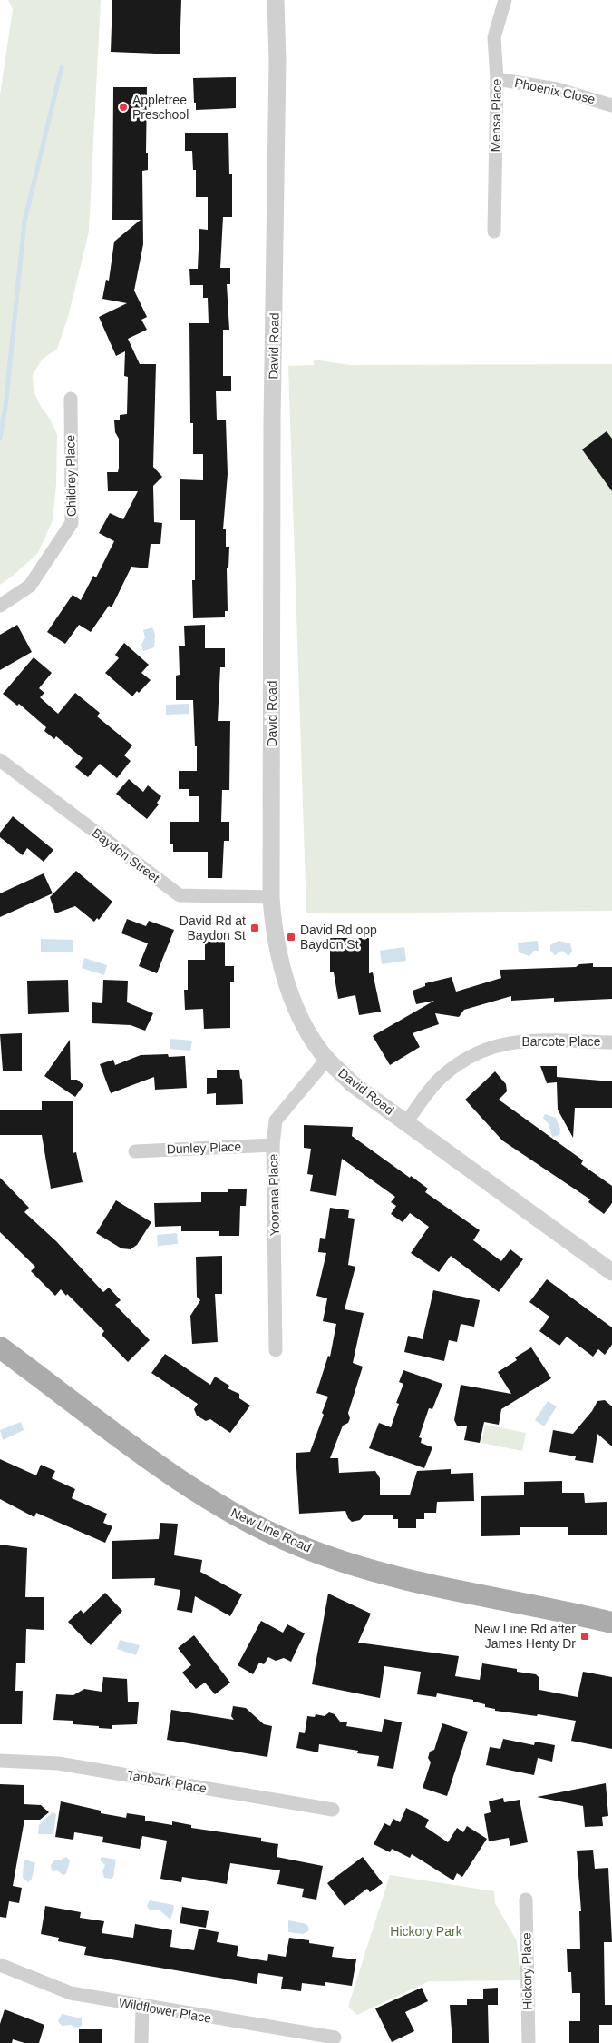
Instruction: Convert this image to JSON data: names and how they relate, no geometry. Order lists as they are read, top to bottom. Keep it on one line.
{"streets":{"main road":["New Line Road"],"street":["Phoenix Close","Mensa Place","David Road","Childrey Place","Baydon Street","Barcote Place","Dunley Place","Yoorana Place","Tanbark Place","Hickory Place","Wildflower Place"]},"crossings":[["Phoenix Close","Mensa Place"],["David Road","Baydon Street"],["David Road","Barcote Place"],["David Road","Yoorana Place"],["Dunley Place","Yoorana Place"]],"parks":["Hickory Park"],"places":{"other":["Appletree Preschool"],"transit":["David Rd at Baydon St","David Rd opp Baydon St","New Line Rd after James Henty Dr"]}}
